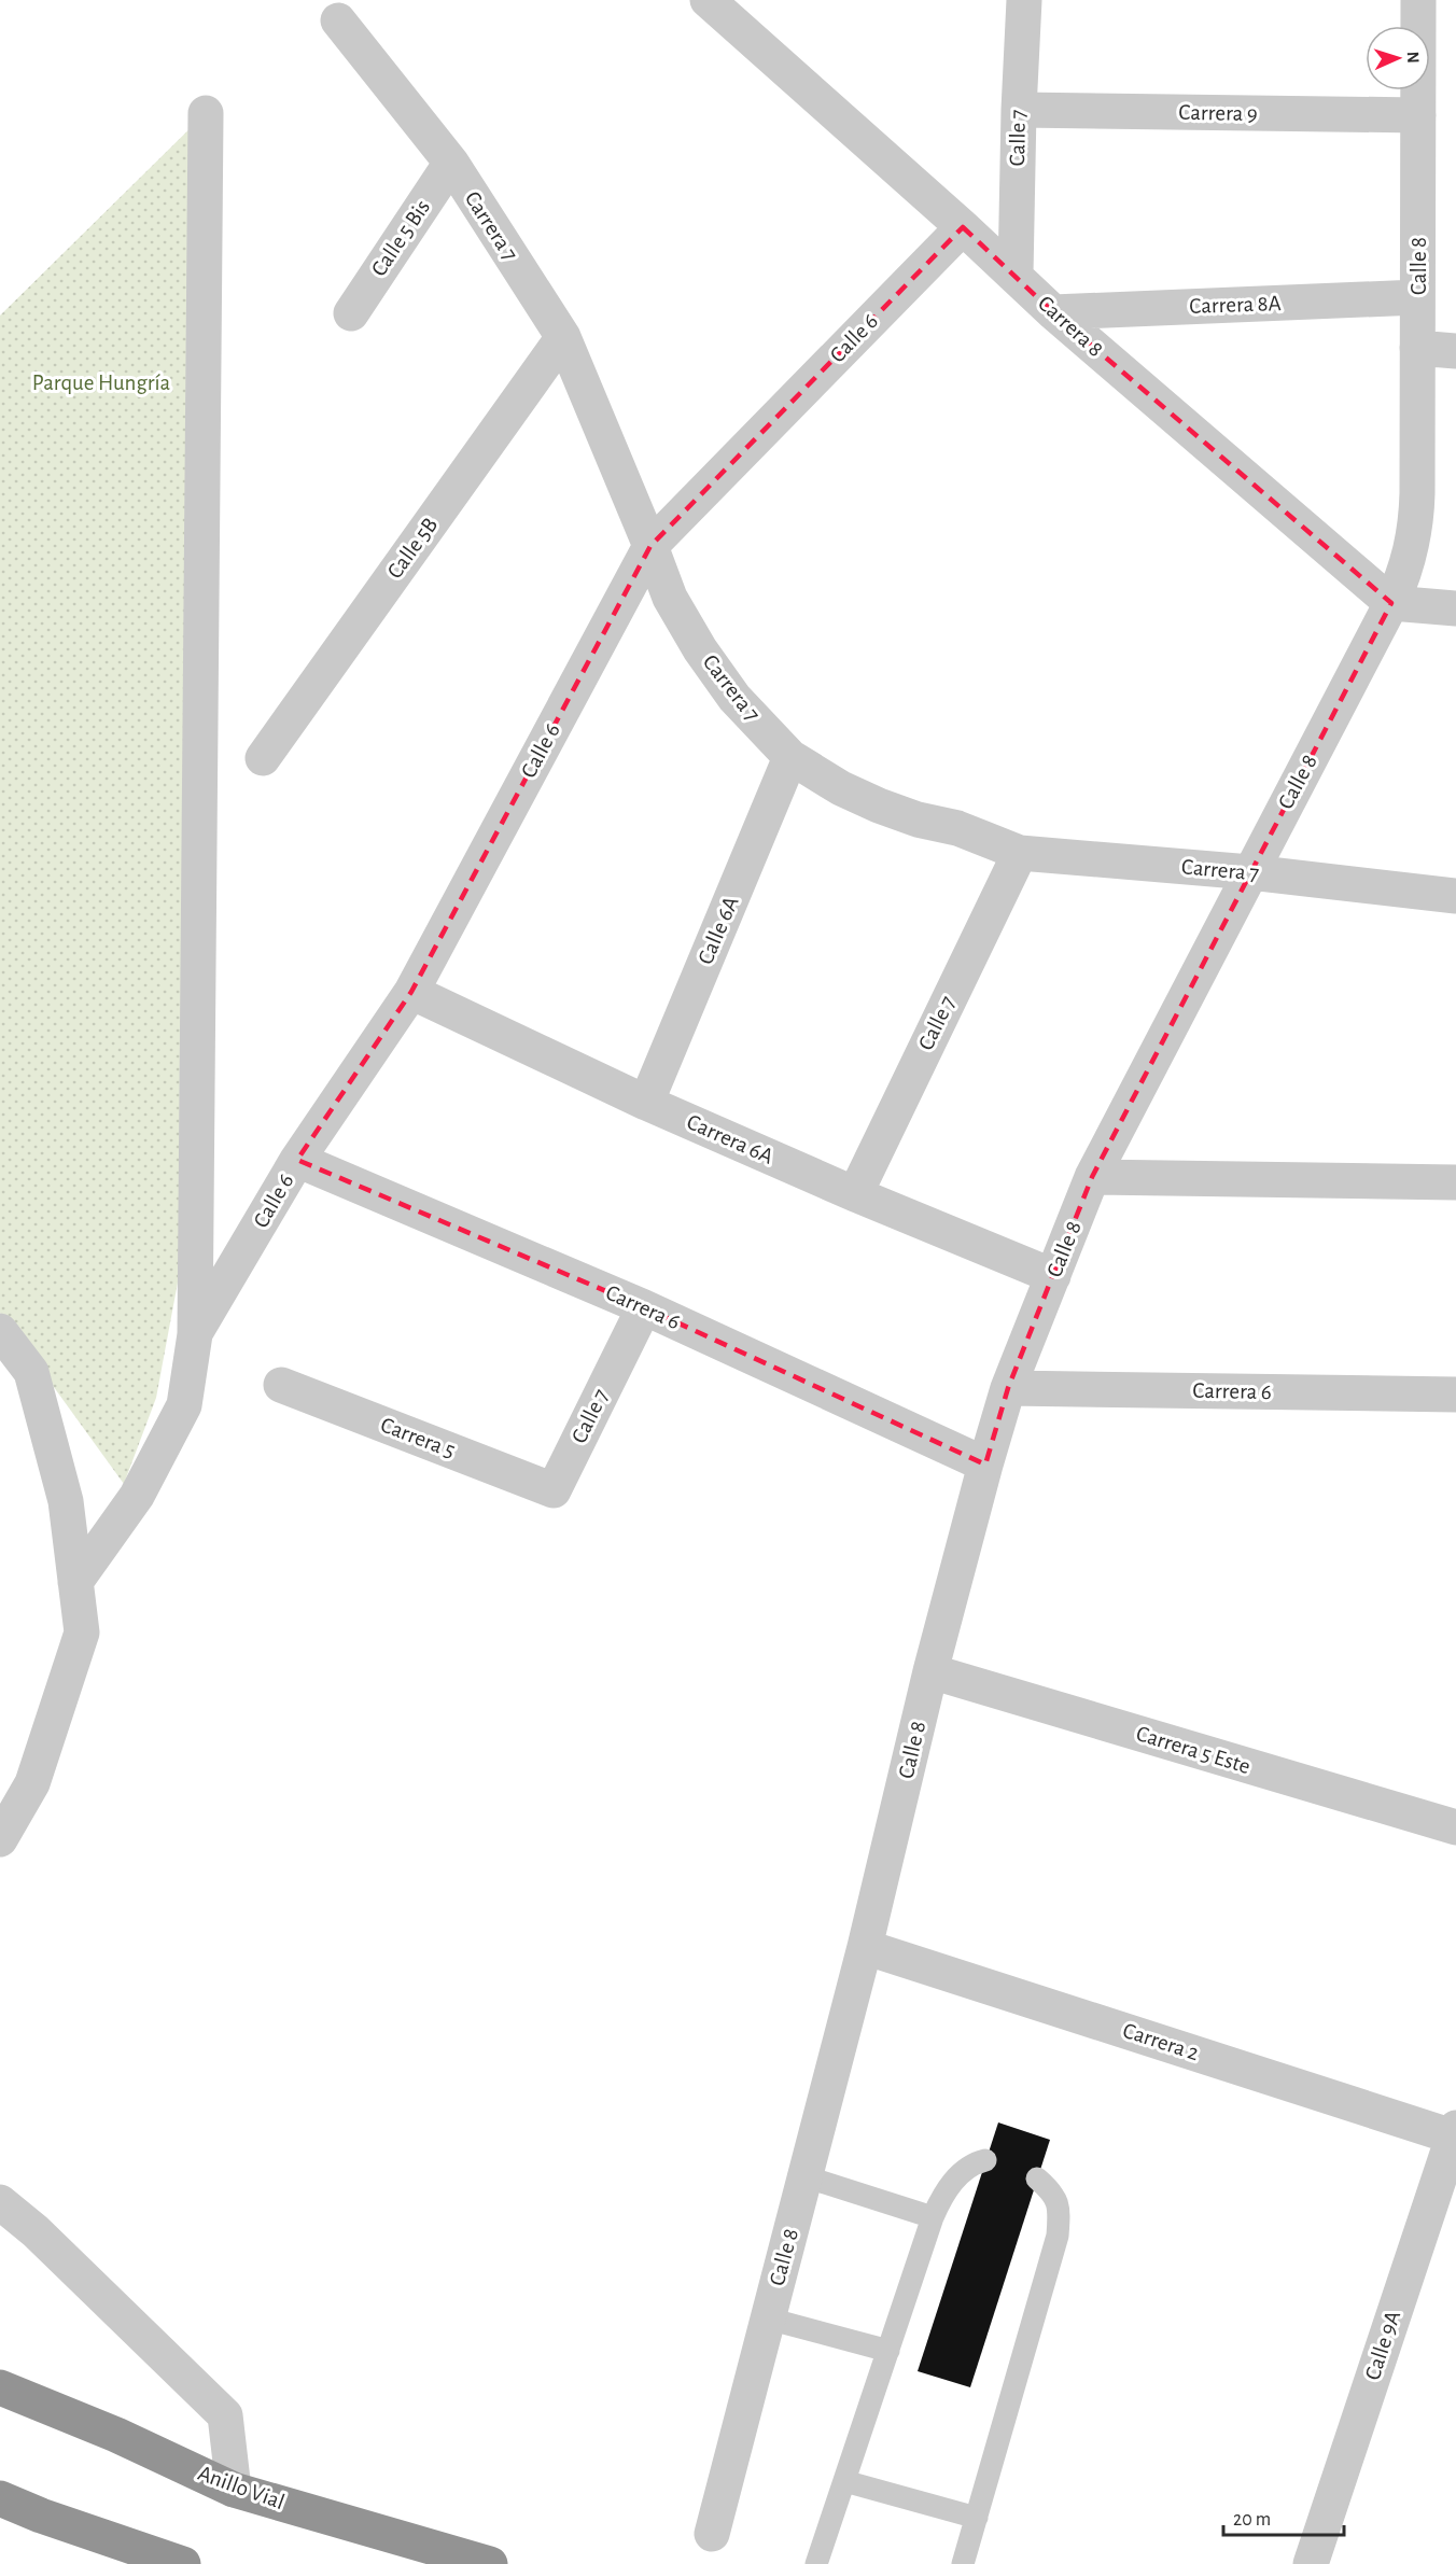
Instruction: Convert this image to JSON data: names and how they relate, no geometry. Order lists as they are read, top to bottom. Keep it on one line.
{"streets":{"highway":["Anillo Vial"],"street":["Carrera 9","Calle 7","Carrera 7","Calle 5 Bis","Calle 8","Carrera 8A","Carrera 8","Calle 6","Calle 5B","Calle 6A","Carrera 6A","Carrera 6","Carrera 5","Carrera 5 Este","Carrera 2","Calle 9A"]},"crossings":[["Carrera 9","Calle 7"],["Carrera 9","Calle 8"],["Calle 7","Carrera 7"],["Calle 7","Carrera 8"],["Calle 7","Carrera 6A"],["Calle 7","Carrera 6"],["Calle 7","Carrera 5"],["Carrera 7","Calle 5 Bis"],["Carrera 7","Calle 8"],["Carrera 7","Calle 6"],["Carrera 7","Calle 5B"],["Carrera 7","Calle 6A"],["Calle 8","Carrera 8A"],["Calle 8","Carrera 8"],["Calle 8","Carrera 6A"],["Calle 8","Carrera 6"],["Calle 8","Carrera 5 Este"],["Calle 8","Carrera 2"],["Carrera 8A","Carrera 8"],["Carrera 8","Calle 6"],["Calle 6","Carrera 6A"],["Calle 6","Carrera 6"],["Calle 6A","Carrera 6A"],["Carrera 2","Calle 9A"]],"parks":["Parque Hungría"],"scale_bar":"20 m","north":"right"}
